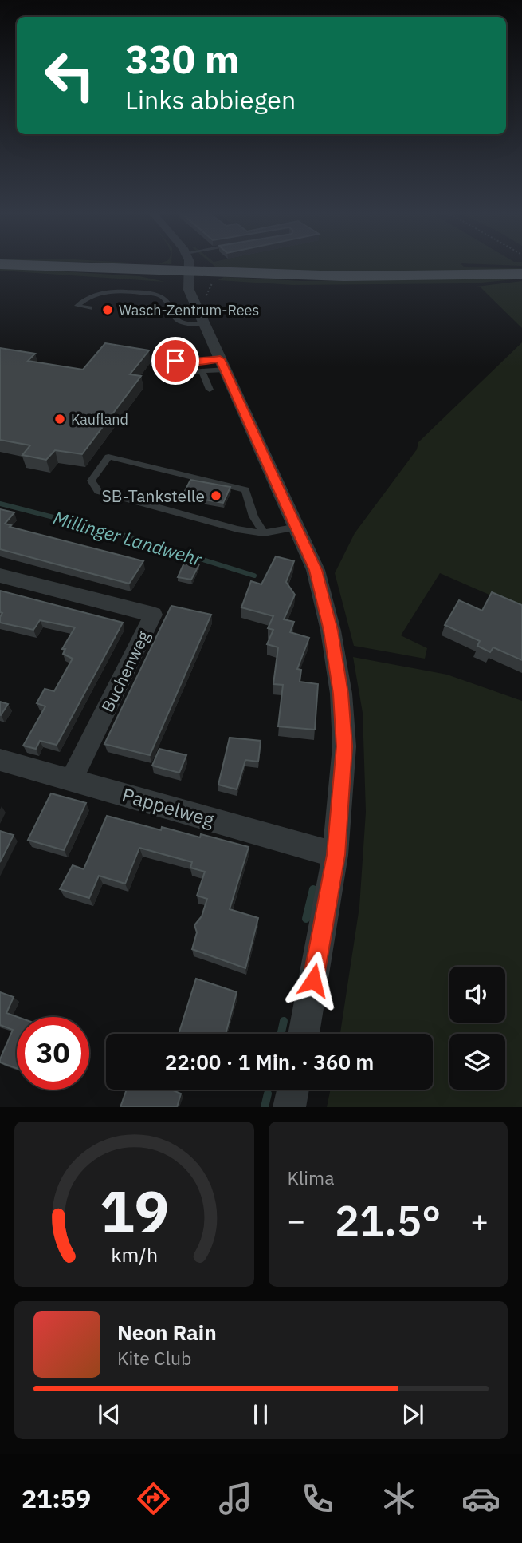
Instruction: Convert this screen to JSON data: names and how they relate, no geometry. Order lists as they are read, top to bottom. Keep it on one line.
{"streets":{"street":["Buchenweg","Pappelweg"]},"crossings":[["Buchenweg","Pappelweg"]],"water":["Millinger Landwehr"],"places":["Wasch-Zentrum-Rees","Kaufland","SB-Tankstelle"],"page":{"turn":["330 m","Links abbiegen"],"limit":"30","trip":"22:00 · 1 Min. · 360 m","tile":"Klima","heat":["−","21.5°","+"],"song":["Neon Rain","Kite Club"],"tabs":"21:59","gauge":["19","km/h"]}}
